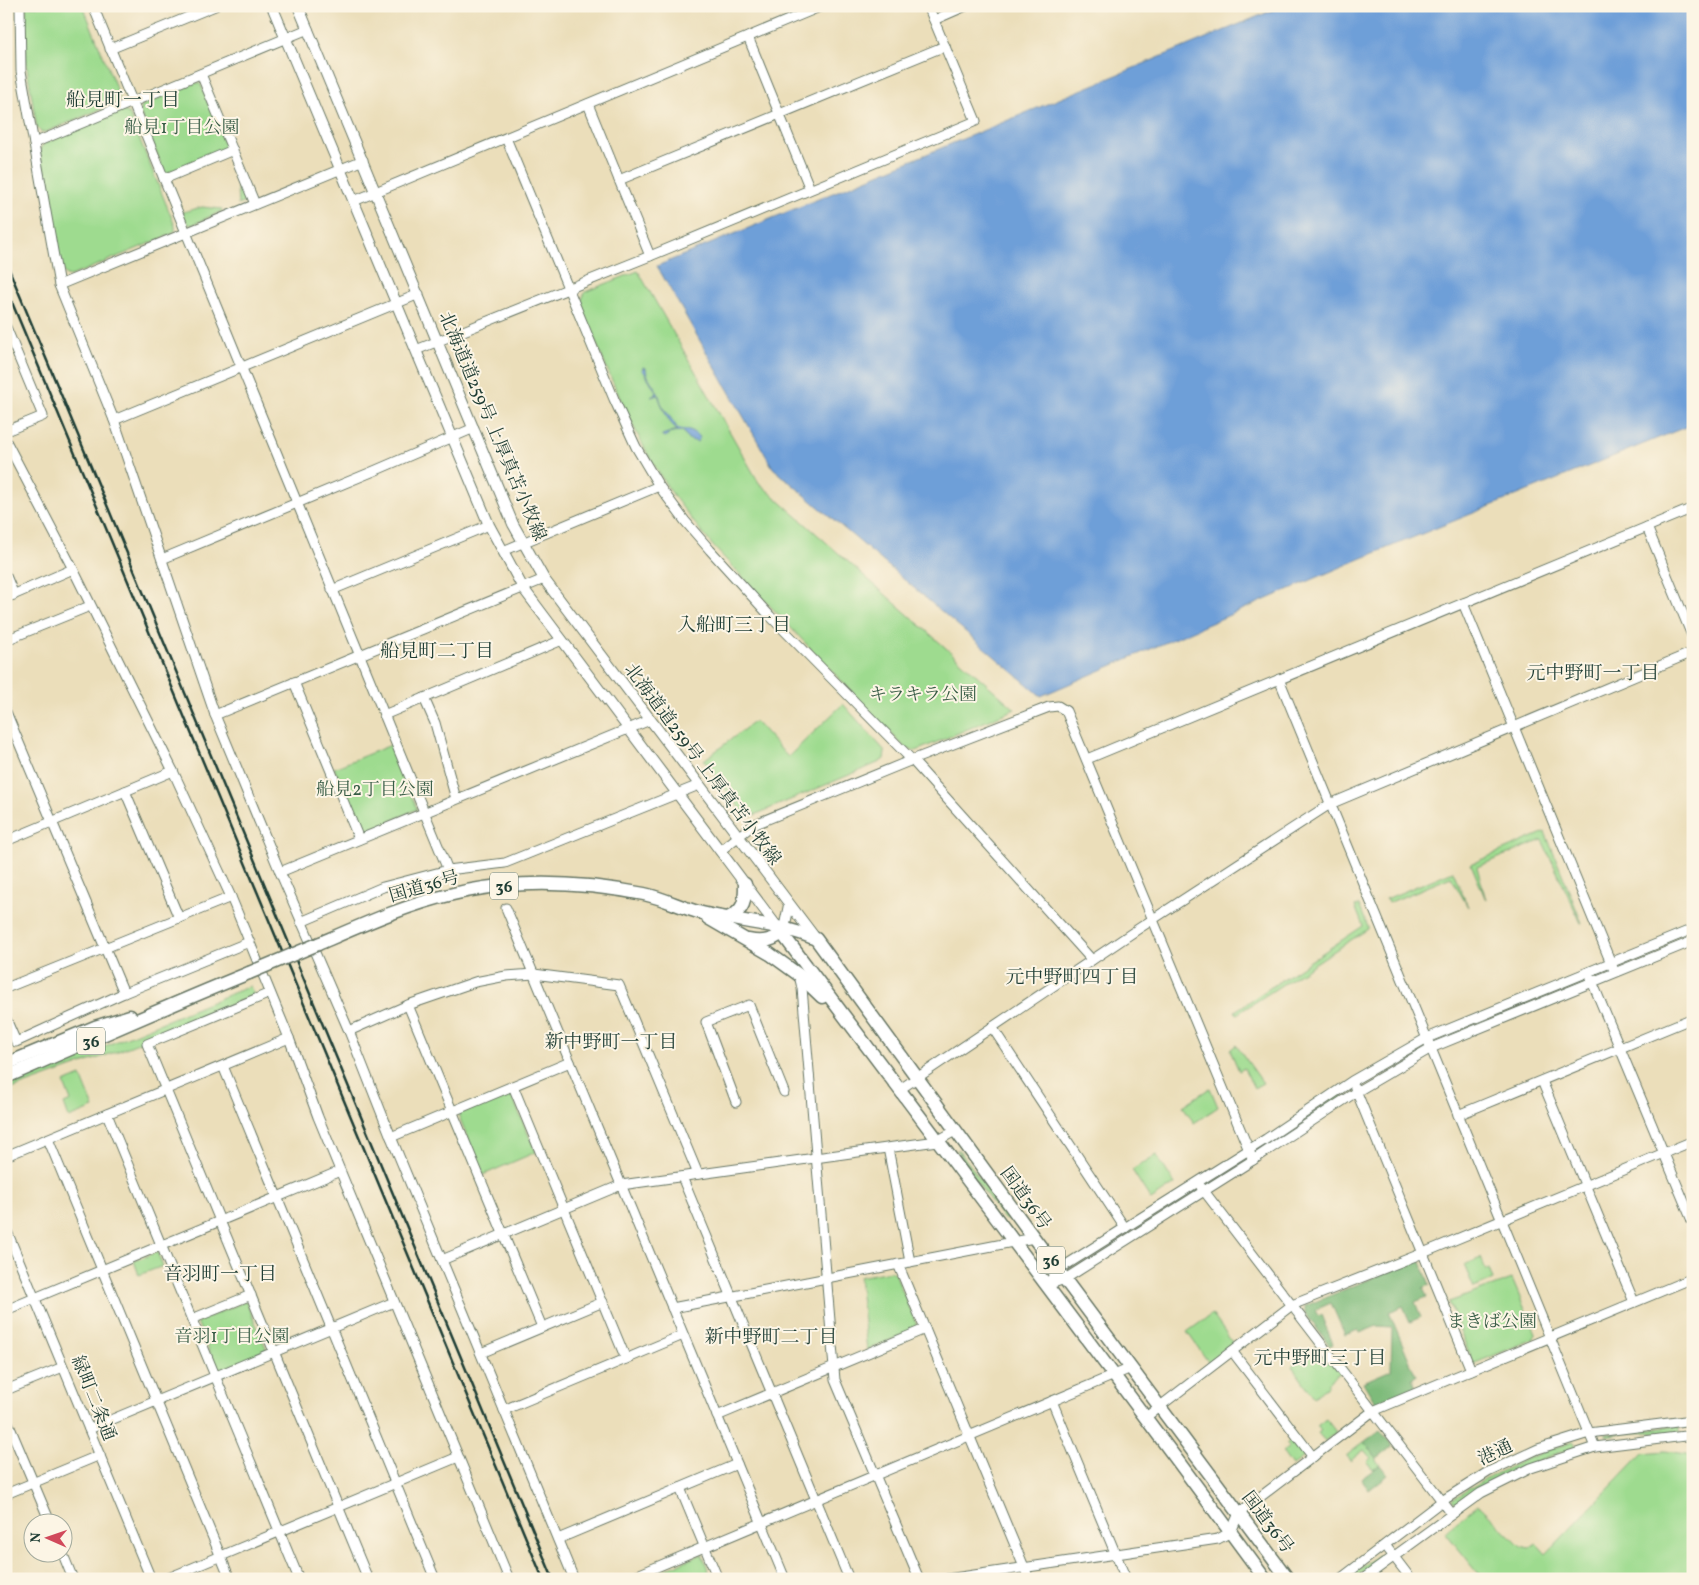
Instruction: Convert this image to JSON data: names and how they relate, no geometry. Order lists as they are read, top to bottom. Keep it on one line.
{"streets":{"highway":["国道36号","36"],"main road":["北海道道259号 上厚真苫小牧線"],"street":["緑町二条通","港通"]},"crossings":[["北海道道259号 上厚真苫小牧線","国道36号"],["国道36号","36"]],"districts":["船見町一丁目","入船町三丁目","船見町二丁目","元中野町一丁目","元中野町四丁目","新中野町一丁目","音羽町一丁目","新中野町二丁目","元中野町三丁目"],"parks":["船見1丁目公園","キラキラ公園","船見2丁目公園","まきば公園","音羽1丁目公園"],"north":"left"}
